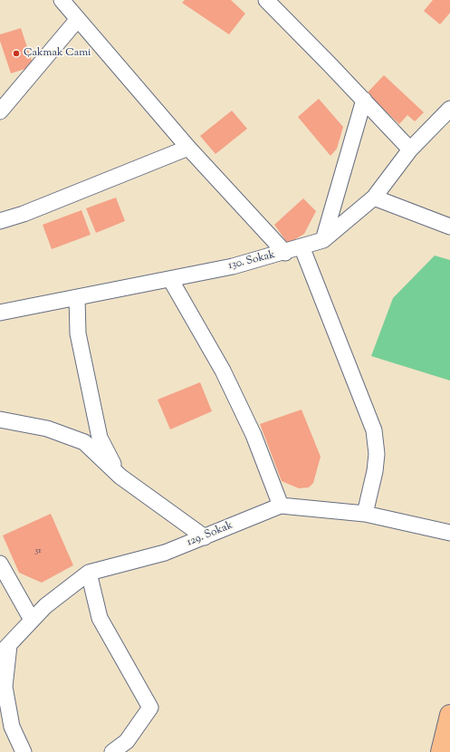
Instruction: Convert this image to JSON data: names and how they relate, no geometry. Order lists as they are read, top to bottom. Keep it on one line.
{"streets":{"street":["130. Sokak","129. Sokak"]},"places":["Çakmak Cami"],"house_numbers":["31"]}
